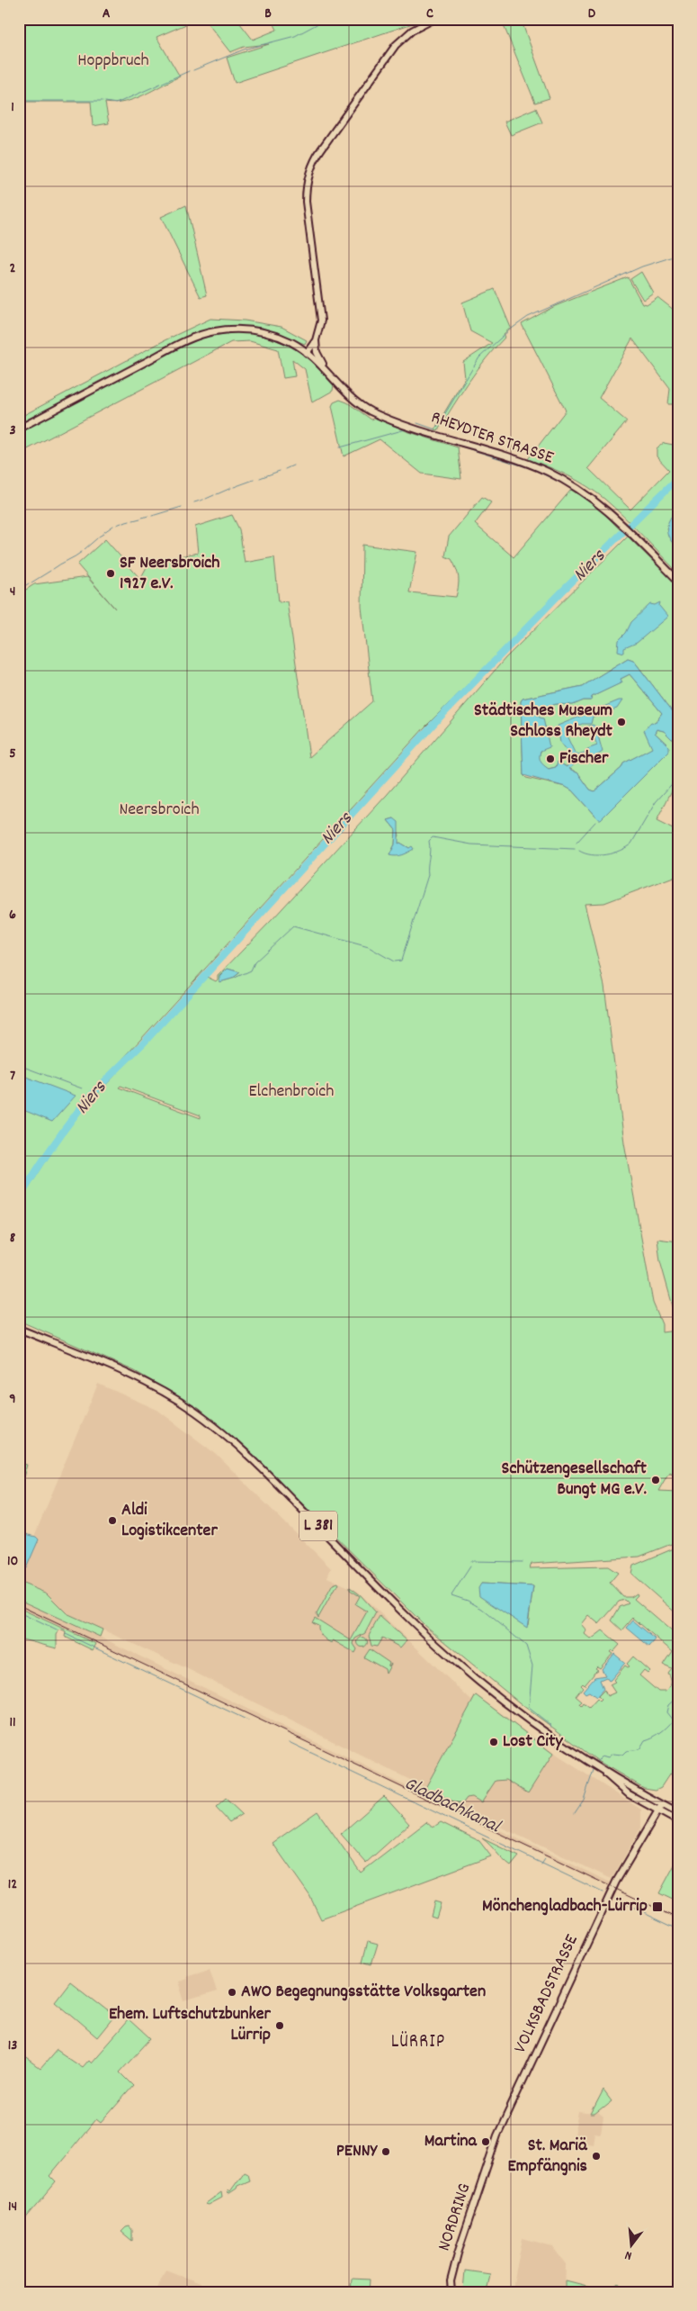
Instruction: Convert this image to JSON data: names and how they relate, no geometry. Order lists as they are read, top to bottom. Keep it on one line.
{"streets":{"main road":["RHEYDTER STRASSE","L 381","VOLKSBADSTRASSE","NORDRING"]},"crossings":[["L 381","VOLKSBADSTRASSE"],["VOLKSBADSTRASSE","NORDRING"]],"districts":["LÜRRIP"],"water":["Niers","Gladbachkanal"],"parks":["Hoppbruch","Neersbroich","Elchenbroich"],"places":{"other":["SF Neersbroich 1927 e.V.","Städtisches Museum Schloss Rheydt","Fischer","Schützengesellschaft Bungt MG e.V.","Aldi Logistikcenter","Lost City","AWO Begegnungsstätte Volksgarten","Ehem. Luftschutzbunker Lürrip","Martina","PENNY","St. Mariä Empfängnis"],"transit":["Mönchengladbach-Lürrip"]},"north":"bottom","grid":{"columns":["A","B","C","D"],"rows":["1","2","3","4","5","6","7","8","9","10","11","12","13","14"]}}
